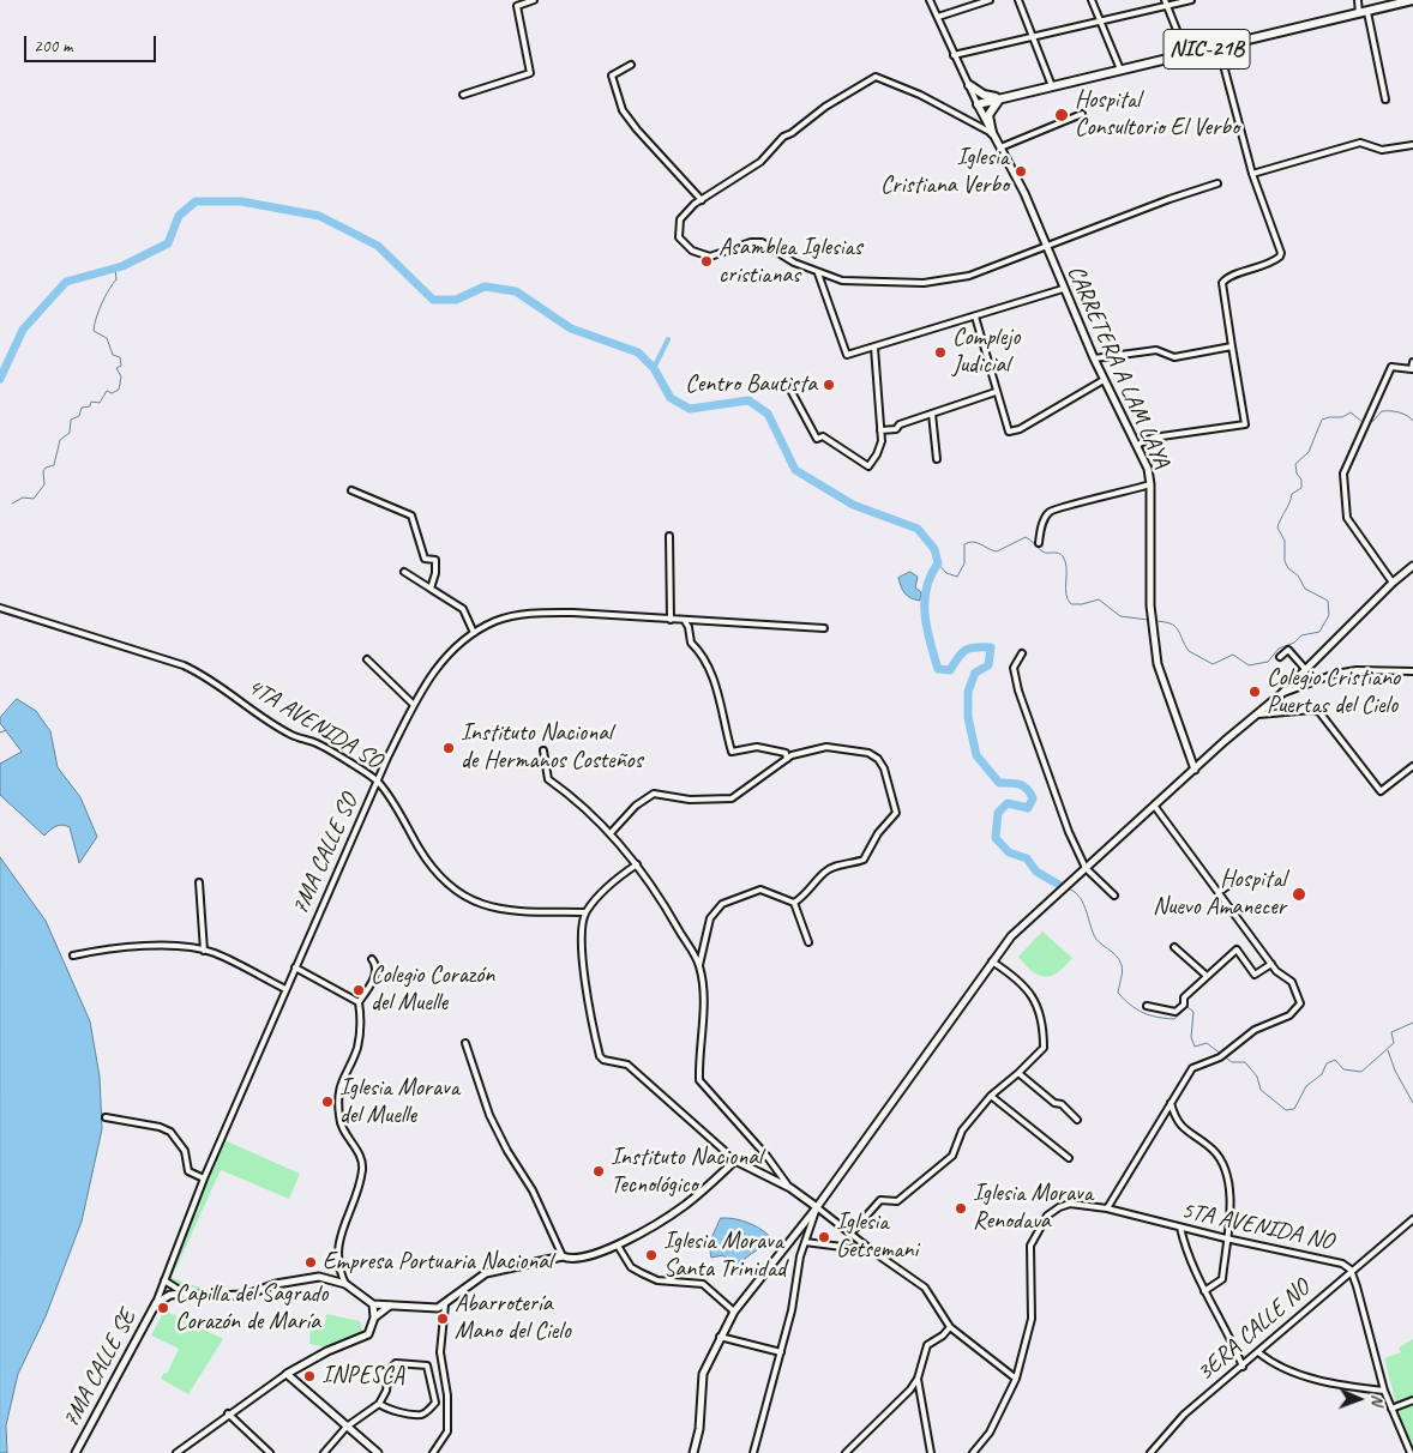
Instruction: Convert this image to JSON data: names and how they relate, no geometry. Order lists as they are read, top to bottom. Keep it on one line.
{"streets":{"highway":["NIC-21B"],"main road":["CARRETERA A LAM LAYA","7MA CALLE SE"],"street":["4TA AVENIDA SO","7MA CALLE SO","5TA AVENIDA NO","3ERA CALLE NO"]},"crossings":[["NIC-21B","CARRETERA A LAM LAYA"],["4TA AVENIDA SO","7MA CALLE SO"],["7MA CALLE SO","7MA CALLE SE"],["5TA AVENIDA NO","3ERA CALLE NO"]],"places":["Hospital Consultorio El Verbo","Iglesia Cristiana Verbo","Asamblea Iglesias cristianas","Complejo Judicial","Centro Bautista","Colegio Cristiano Puertas del Cielo","Instituto Nacional de Hermanos Costeños","Hospital Nuevo Amanecer","Colegio Corazón del Muelle","Iglesia Morava del Muelle","Instituto Nacional Tecnológico","Iglesia Morava Renodava","Iglesia Getsemani","Iglesia Morava Santa Trinidad","Empresa Portuaria Nacional","Capilla del Sagrado Corazón de María","Abarrotería Mano del Cielo","INPESCA"],"scale_bar":"200 m","north":"right"}
